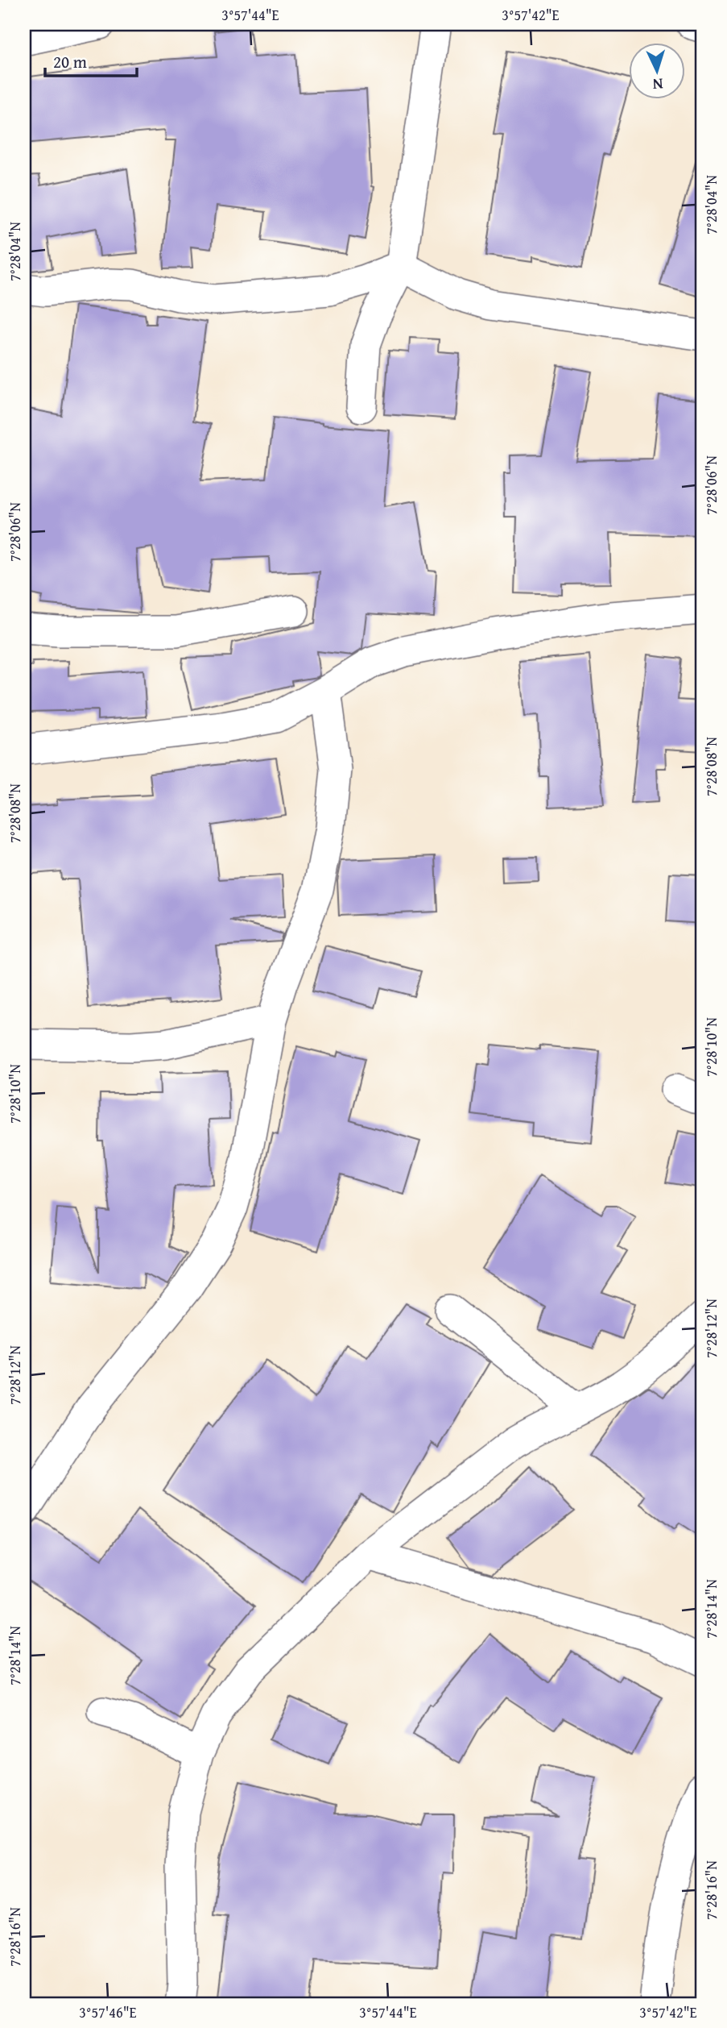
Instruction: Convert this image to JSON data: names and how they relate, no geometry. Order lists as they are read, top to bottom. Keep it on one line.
{"scale_bar":"20 m","north":"bottom","coordinates":["3°57'44\"E","3°57'42\"E","7°28'04\"N","7°28'06\"N","7°28'08\"N","7°28'10\"N","7°28'12\"N","7°28'14\"N","7°28'16\"N","3°57'46\"E"]}
